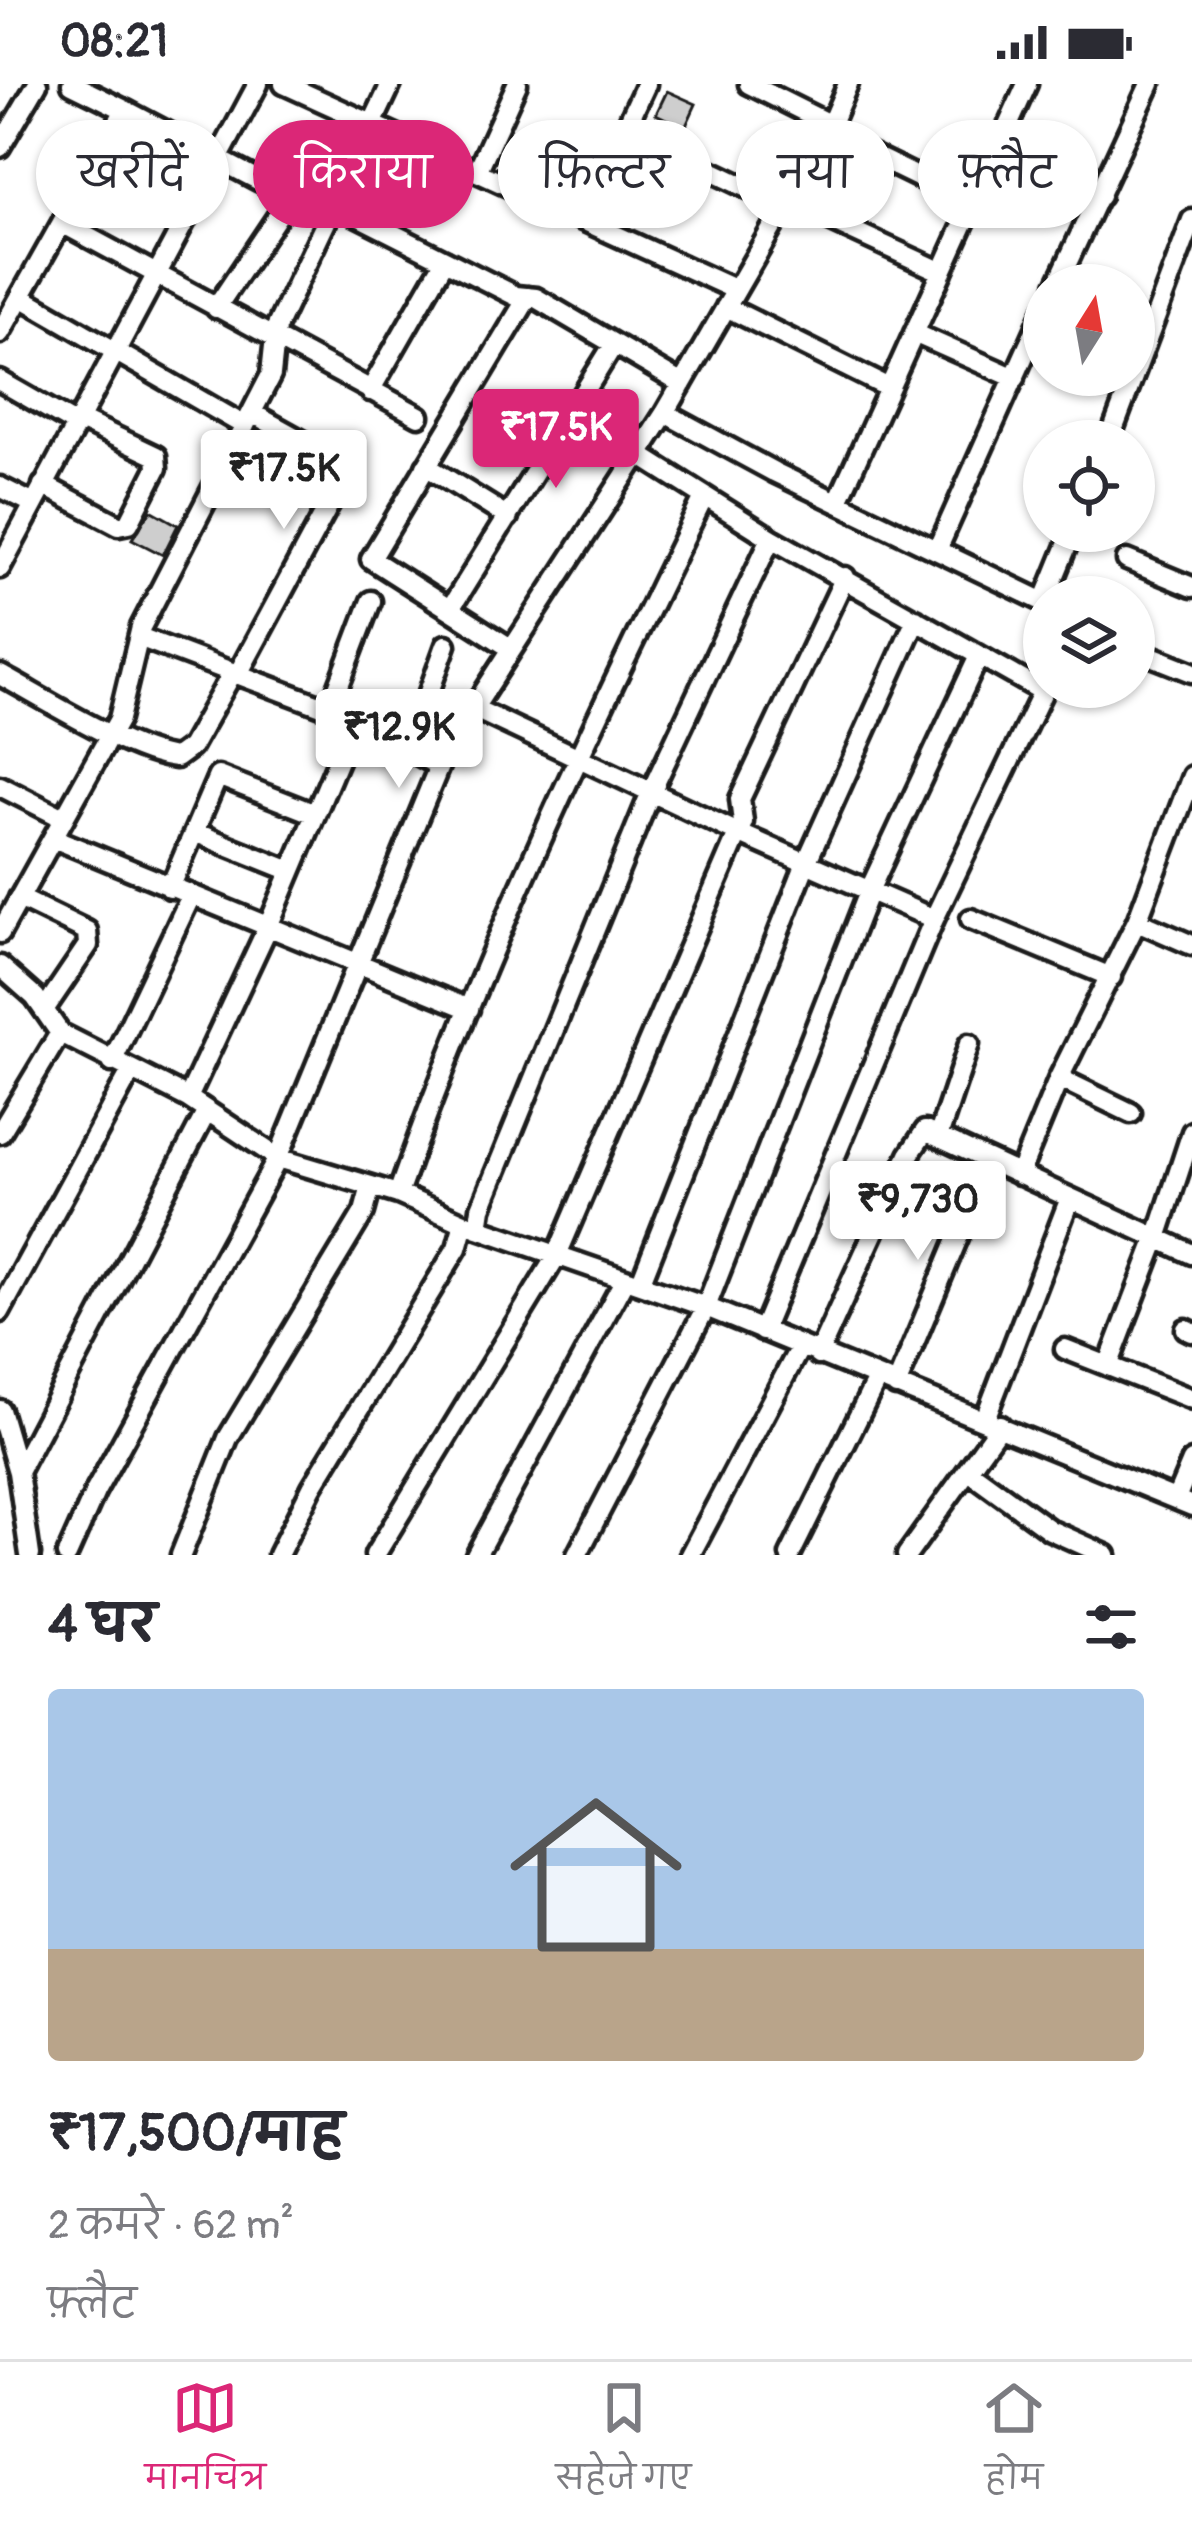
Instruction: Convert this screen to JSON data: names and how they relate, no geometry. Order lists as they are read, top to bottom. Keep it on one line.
{"north":"top","page":{"status":"08:21","chip":["खरीदें","किराया","फ़िल्टर","नया","फ़्लैट"],"price":["₹17.5K","₹17.5K","₹12.9K","₹9,730"],"heading":"4 घर","list":[{"name":"₹17,500/माह","note":"2 कमरे · 62 m² · फ़्लैट"}],"tabs":["मानचित्र","सहेजे गए","होम"]}}
